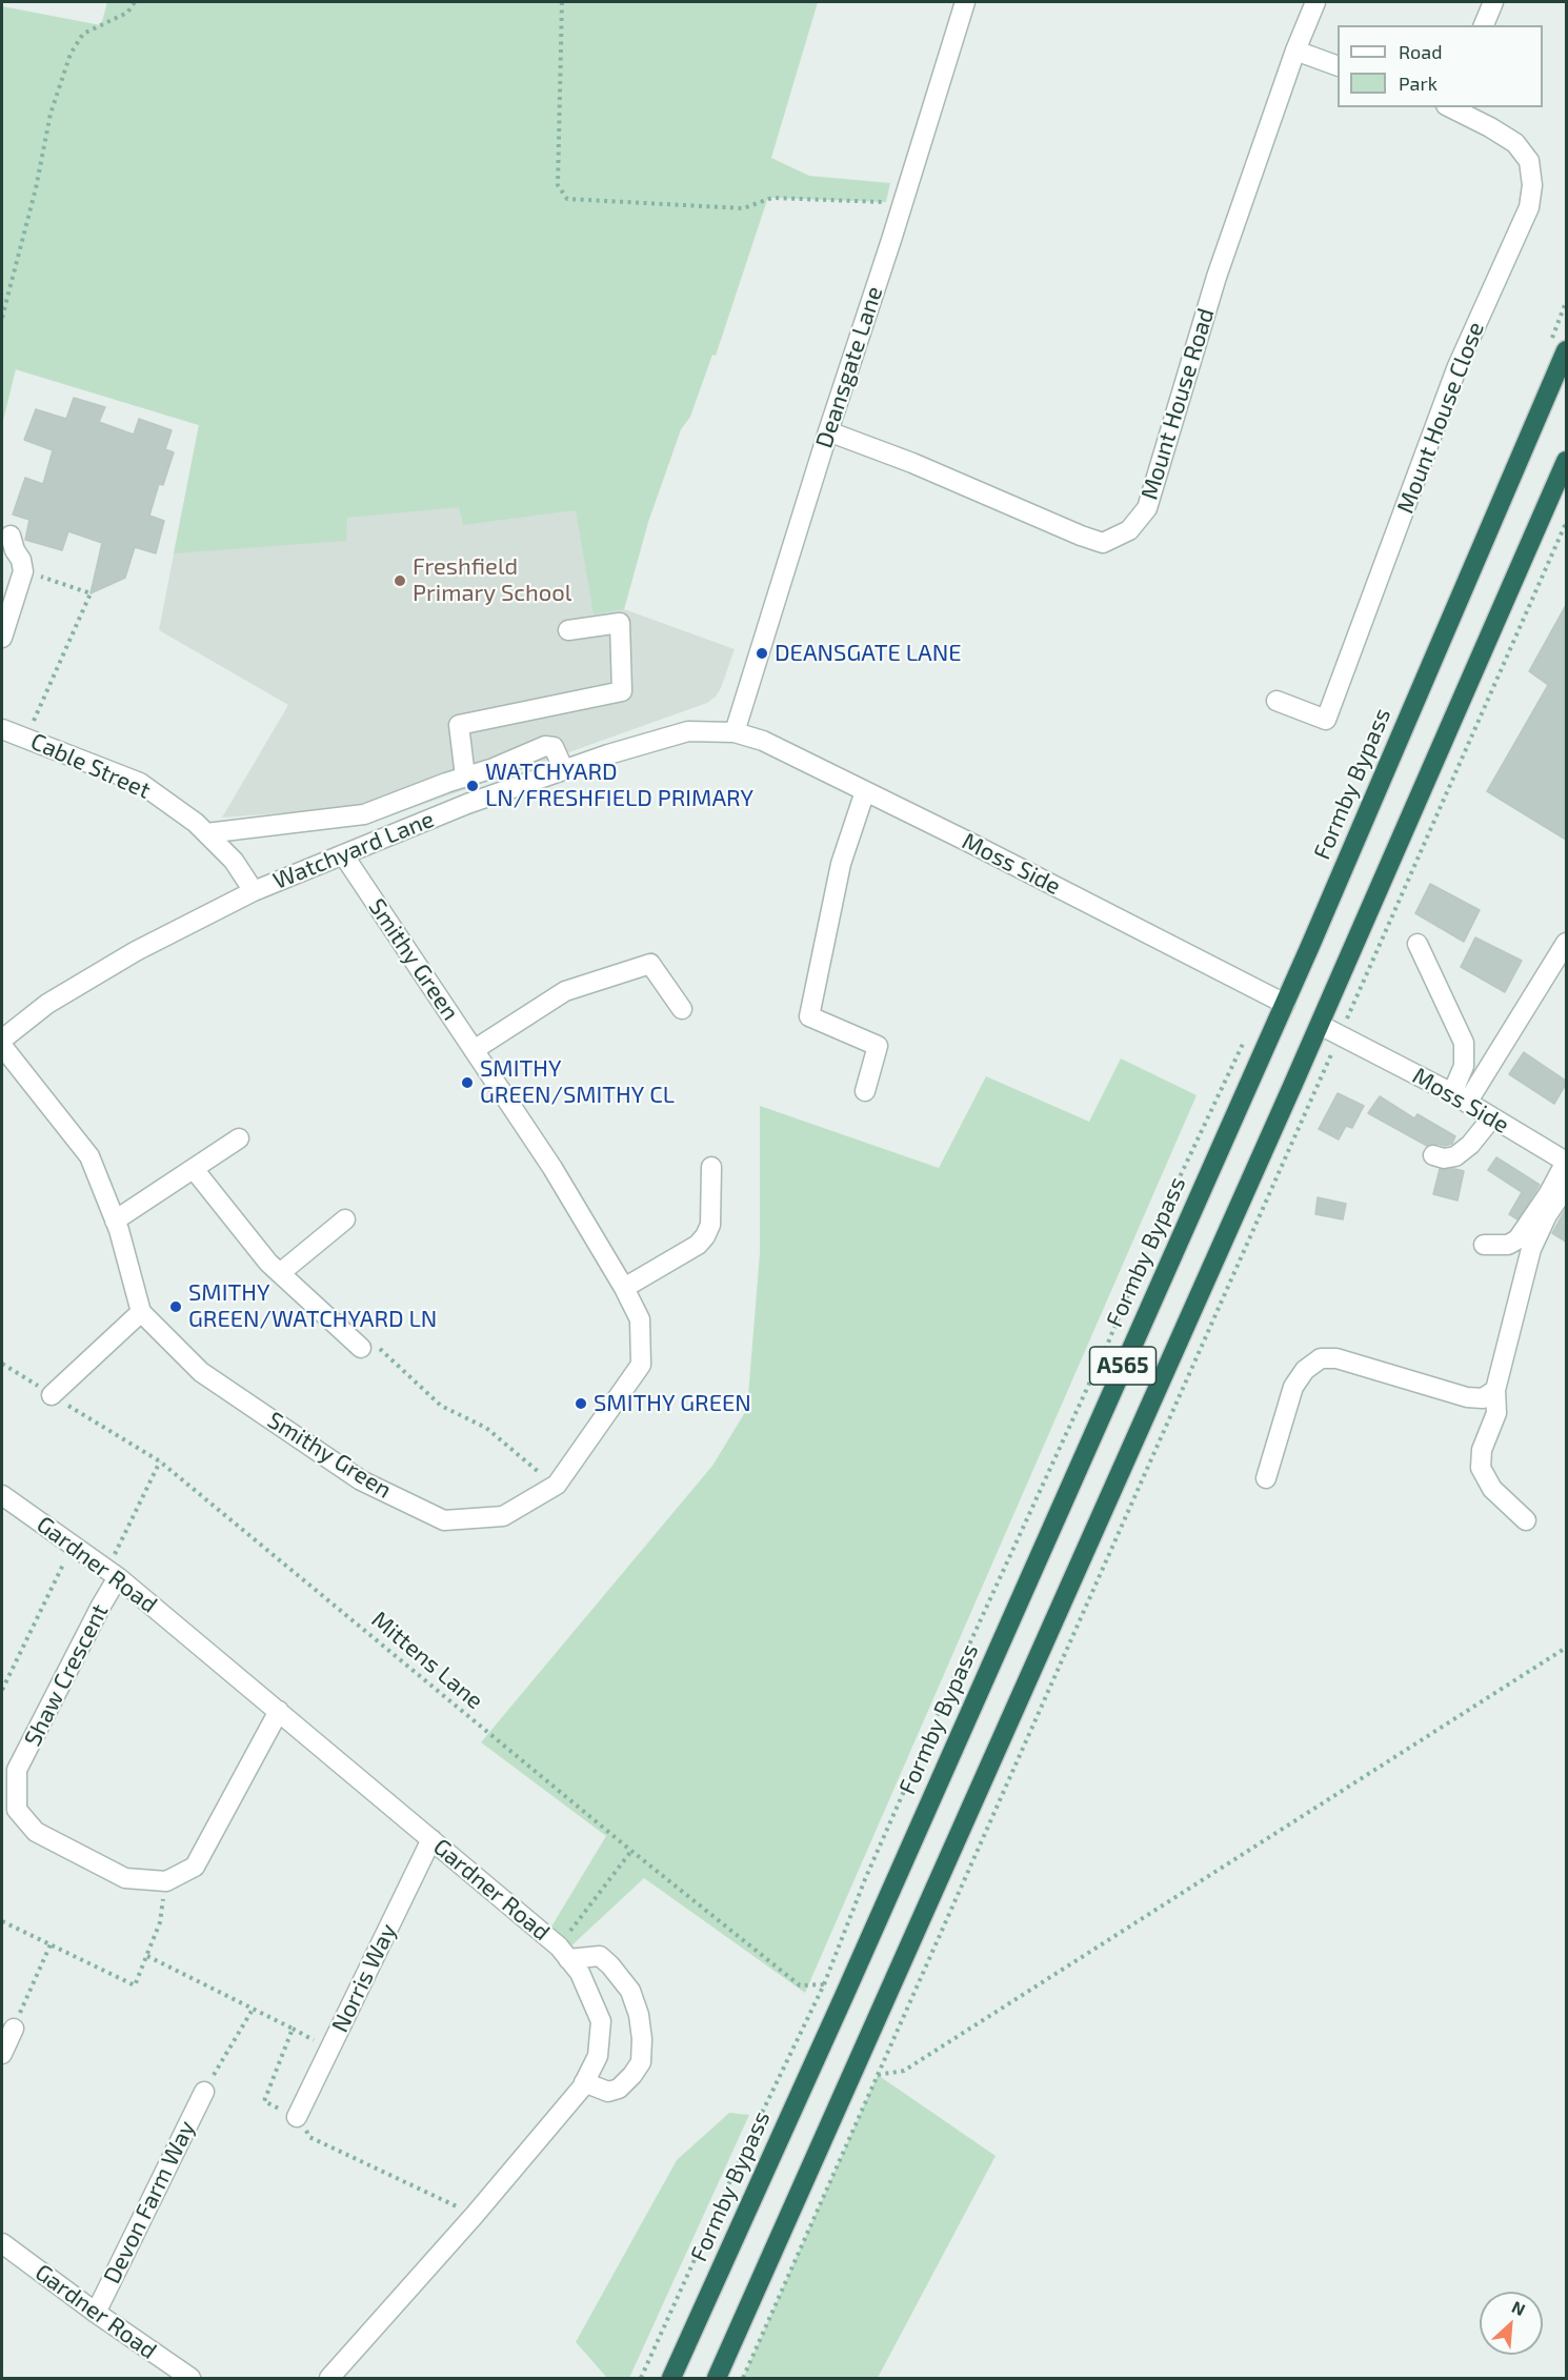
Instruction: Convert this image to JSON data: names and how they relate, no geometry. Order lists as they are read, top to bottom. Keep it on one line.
{"streets":{"highway":["Formby Bypass","A565"],"street":["Deansgate Lane","Mount House Road","Mount House Close","Cable Street","Watchyard Lane","Moss Side","Smithy Green","Gardner Road","Shaw Crescent","Norris Way","Devon Farm Way"],"path":["Mittens Lane"]},"crossings":[["Deansgate Lane","Mount House Road"],["Deansgate Lane","Watchyard Lane"],["Deansgate Lane","Moss Side"],["Cable Street","Watchyard Lane"],["Formby Bypass","Moss Side"],["Watchyard Lane","Moss Side"],["Watchyard Lane","Smithy Green"],["Moss Side","A565"],["Gardner Road","Shaw Crescent"],["Gardner Road","Norris Way"],["Gardner Road","Devon Farm Way"]],"places":["Freshfield Primary School","DEANSGATE LANE","WATCHYARD LN/FRESHFIELD PRIMARY","SMITHY GREEN/SMITHY CL","SMITHY GREEN/WATCHYARD LN","SMITHY GREEN"],"legend":["Road","Park"],"north":"top right"}
